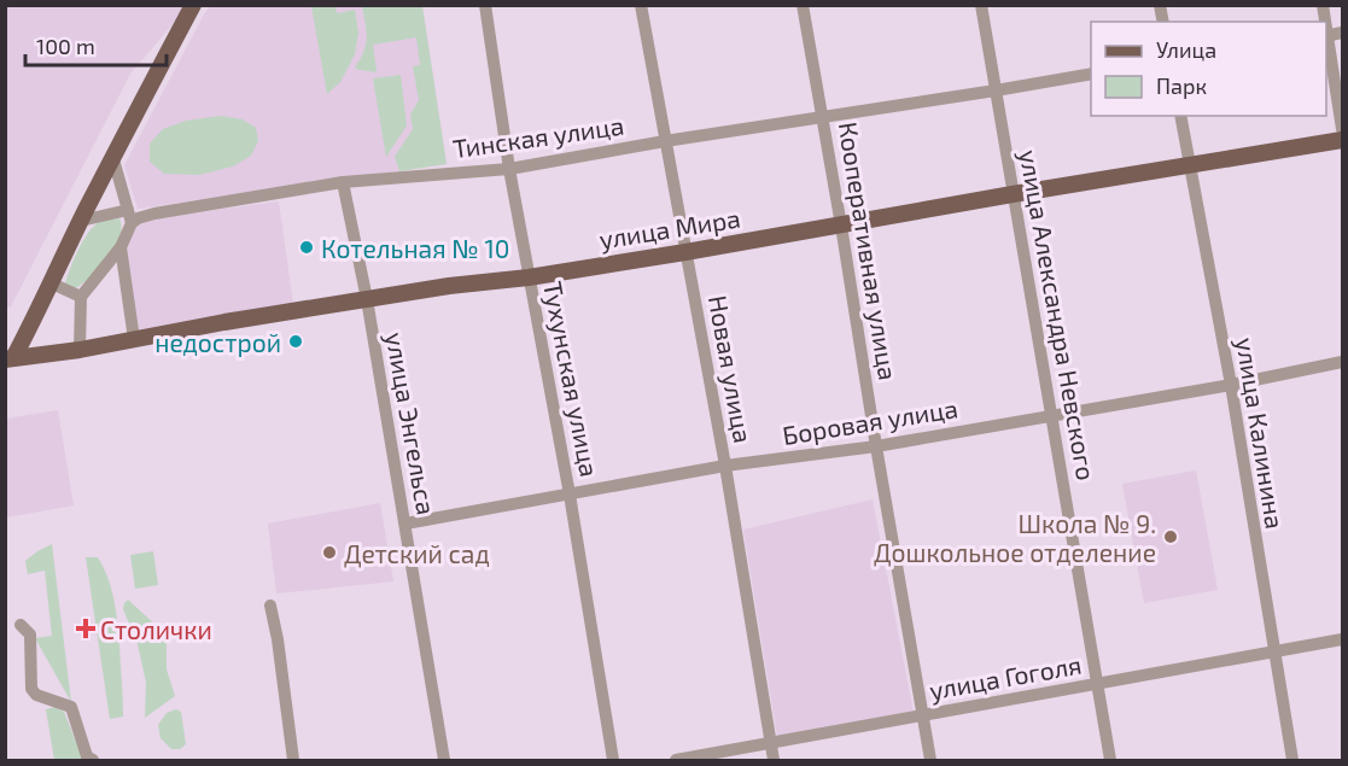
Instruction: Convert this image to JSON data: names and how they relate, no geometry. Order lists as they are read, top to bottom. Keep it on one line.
{"streets":{"main road":["улица Мира"],"street":["Тинская улица","Кооперативная улица","улица Александра Невского","Новая улица","Тухунская улица","Боровая улица","улица Энгельса","улица Калинина","улица Гоголя"]},"crossings":[["Тинская улица","Кооперативная улица"],["Тинская улица","улица Александра Невского"],["Тинская улица","Новая улица"],["Тинская улица","Тухунская улица"],["Тинская улица","улица Энгельса"],["улица Мира","Кооперативная улица"],["улица Мира","улица Александра Невского"],["улица Мира","Новая улица"],["улица Мира","Тухунская улица"],["улица Мира","улица Энгельса"],["улица Мира","улица Калинина"],["Кооперативная улица","Боровая улица"],["Кооперативная улица","улица Гоголя"],["улица Александра Невского","Боровая улица"],["улица Александра Невского","улица Гоголя"],["Новая улица","Боровая улица"],["Новая улица","улица Гоголя"],["Тухунская улица","Боровая улица"],["Боровая улица","улица Энгельса"],["Боровая улица","улица Калинина"],["улица Калинина","улица Гоголя"]],"places":{"other":["Котельная № 10","недострой","Школа № 9. Дошкольное отделение","Детский сад"],"health":["Столички"]},"legend":["Улица","Парк"],"scale_bar":"100 m"}
